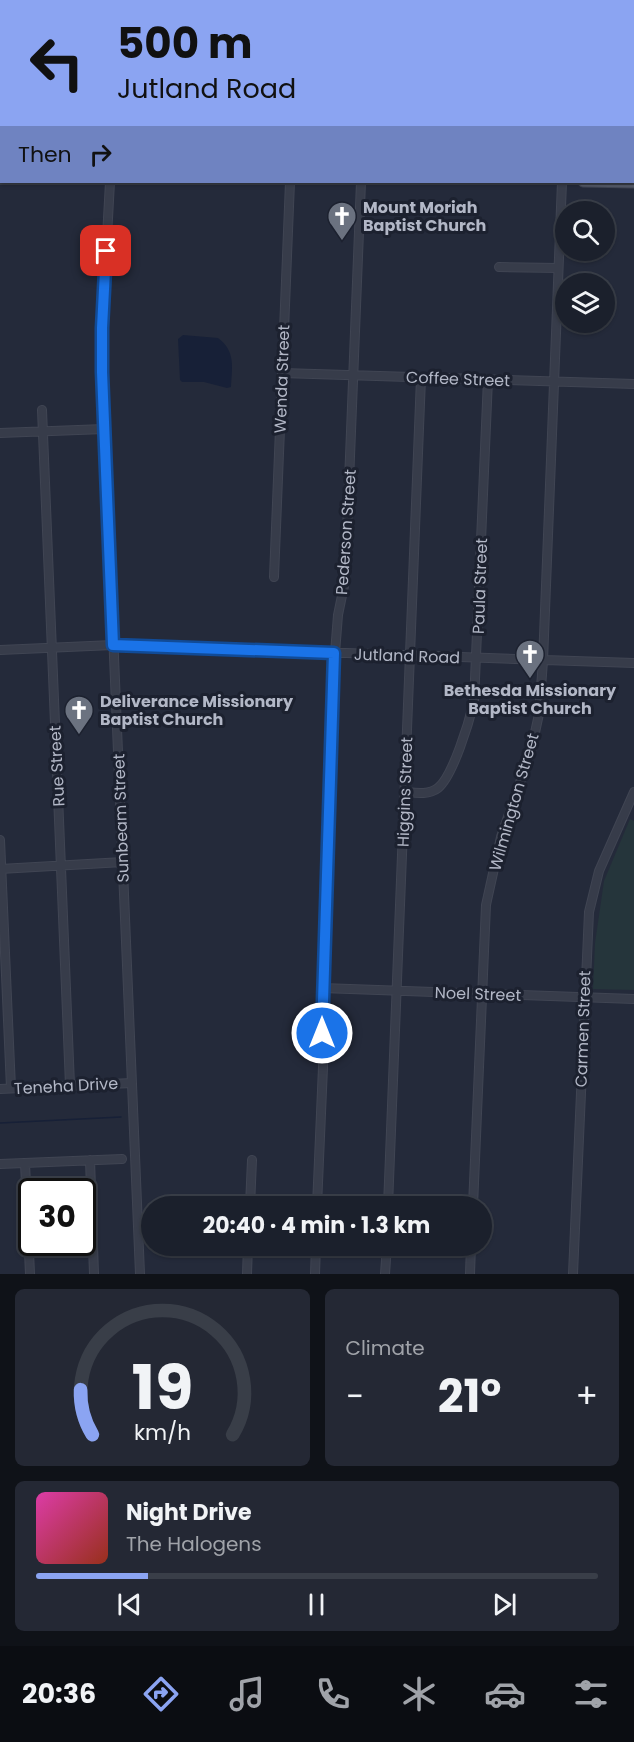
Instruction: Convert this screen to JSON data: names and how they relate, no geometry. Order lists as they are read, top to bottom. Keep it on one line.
{"streets":{"street":["Wenda Street","Coffee Street","Pederson Street","Paula Street","Jutland Road","Rue Street","Higgins Street","Wilmington Street","Sunbeam Street","Noel Street","Carmen Street","Teneha Drive"]},"crossings":[["Wenda Street","Coffee Street"],["Coffee Street","Pederson Street"],["Coffee Street","Paula Street"],["Coffee Street","Higgins Street"],["Coffee Street","Wilmington Street"],["Pederson Street","Jutland Road"],["Pederson Street","Noel Street"],["Paula Street","Jutland Road"],["Paula Street","Higgins Street"],["Jutland Road","Rue Street"],["Jutland Road","Higgins Street"],["Jutland Road","Wilmington Street"],["Jutland Road","Sunbeam Street"],["Rue Street","Teneha Drive"],["Higgins Street","Noel Street"],["Wilmington Street","Noel Street"],["Sunbeam Street","Teneha Drive"],["Noel Street","Carmen Street"]],"places":{"church":["Mount Moriah Baptist Church","Bethesda Missionary Baptist Church","Deliverance Missionary Baptist Church"]},"page":{"turn":["500 m","Jutland Road"],"then":"Then","limit":"30","trip":"20:40 · 4 min · 1.3 km","tile":"Climate","heat":["−","21°","+"],"song":["Night Drive","The Halogens"],"tabs":"20:36","gauge":["19","km/h"]}}
